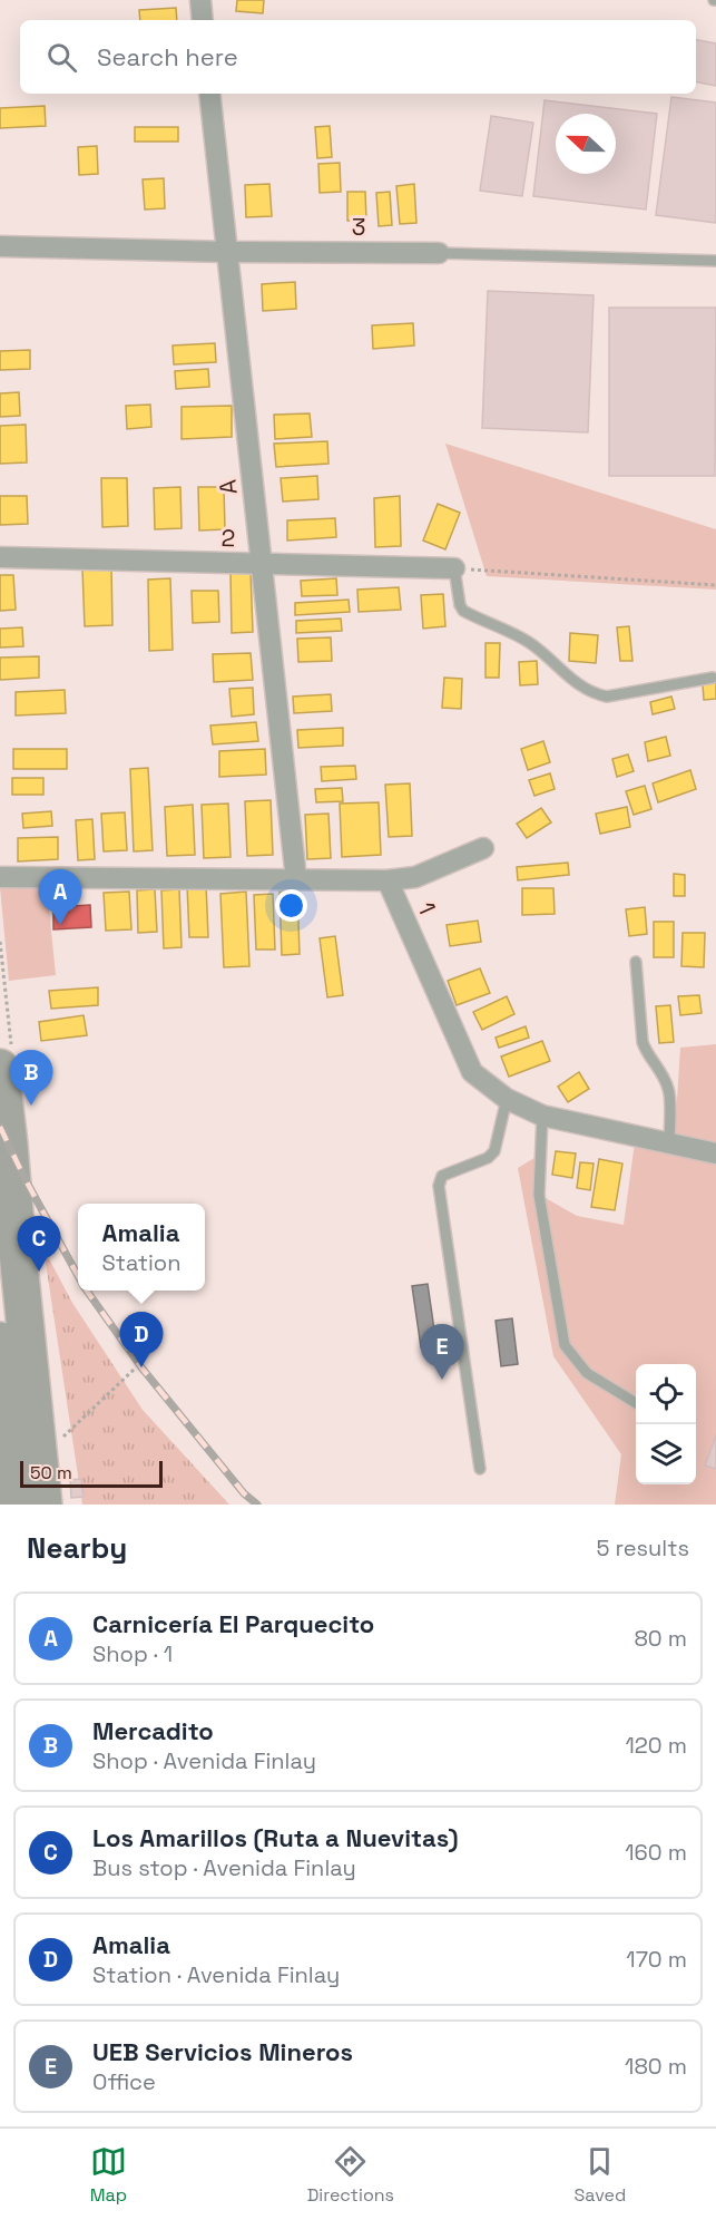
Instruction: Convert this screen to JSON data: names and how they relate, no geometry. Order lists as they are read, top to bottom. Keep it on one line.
{"streets":{"street":["3","A","2","1"]},"crossings":[["3","A"],["A","2"]],"scale_bar":"50 m","north":"left","page":{"search":"Search here","pins":["A","B","C","D","E"],"popup":["Amalia","Station"],"scale":"50 m","heading":["Nearby","5 results"],"list":[{"mark":"A","name":"Carnicería El Parquecito","note":"Shop · 1","value":"80 m"},{"mark":"B","name":"Mercadito","note":"Shop · Avenida Finlay","value":"120 m"},{"mark":"C","name":"Los Amarillos (Ruta a Nuevitas)","note":"Bus stop · Avenida Finlay","value":"160 m"},{"mark":"D","name":"Amalia","note":"Station · Avenida Finlay","value":"170 m"},{"mark":"E","name":"UEB Servicios Mineros","note":"Office","value":"180 m"}],"nav":["Map","Directions","Saved"]}}
